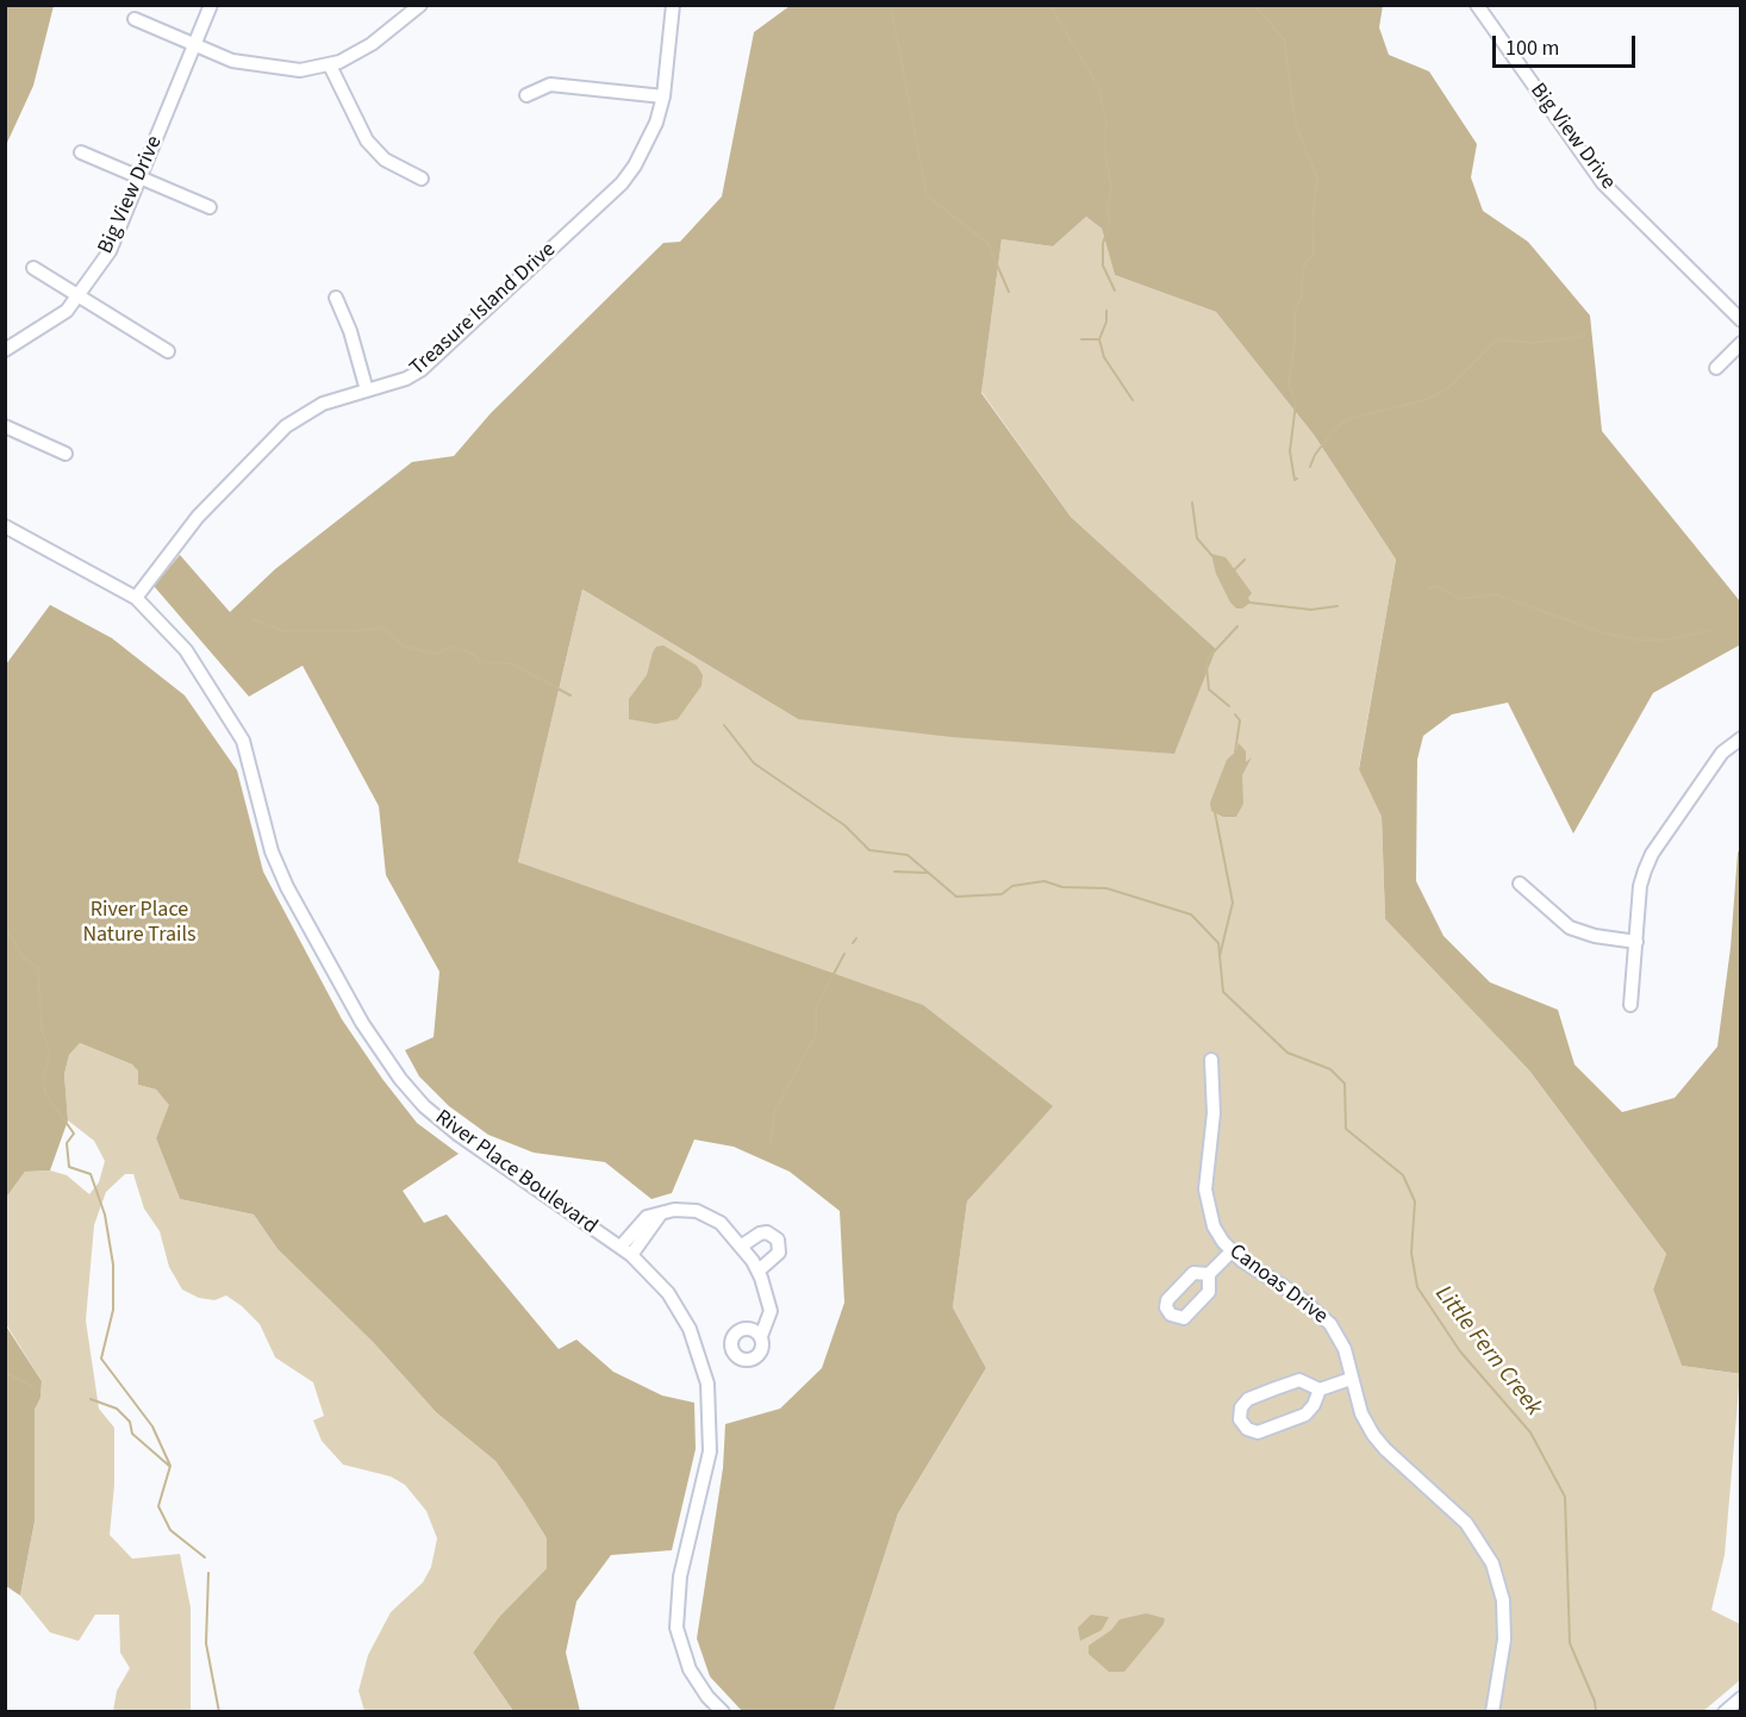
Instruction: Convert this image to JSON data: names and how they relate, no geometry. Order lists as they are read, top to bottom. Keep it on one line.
{"streets":{"street":["Big View Drive","Treasure Island Drive","River Place Boulevard","Canoas Drive"]},"crossings":[["Treasure Island Drive","River Place Boulevard"]],"water":["Little Fern Creek"],"parks":["River Place Nature Trails"],"scale_bar":"100 m"}
